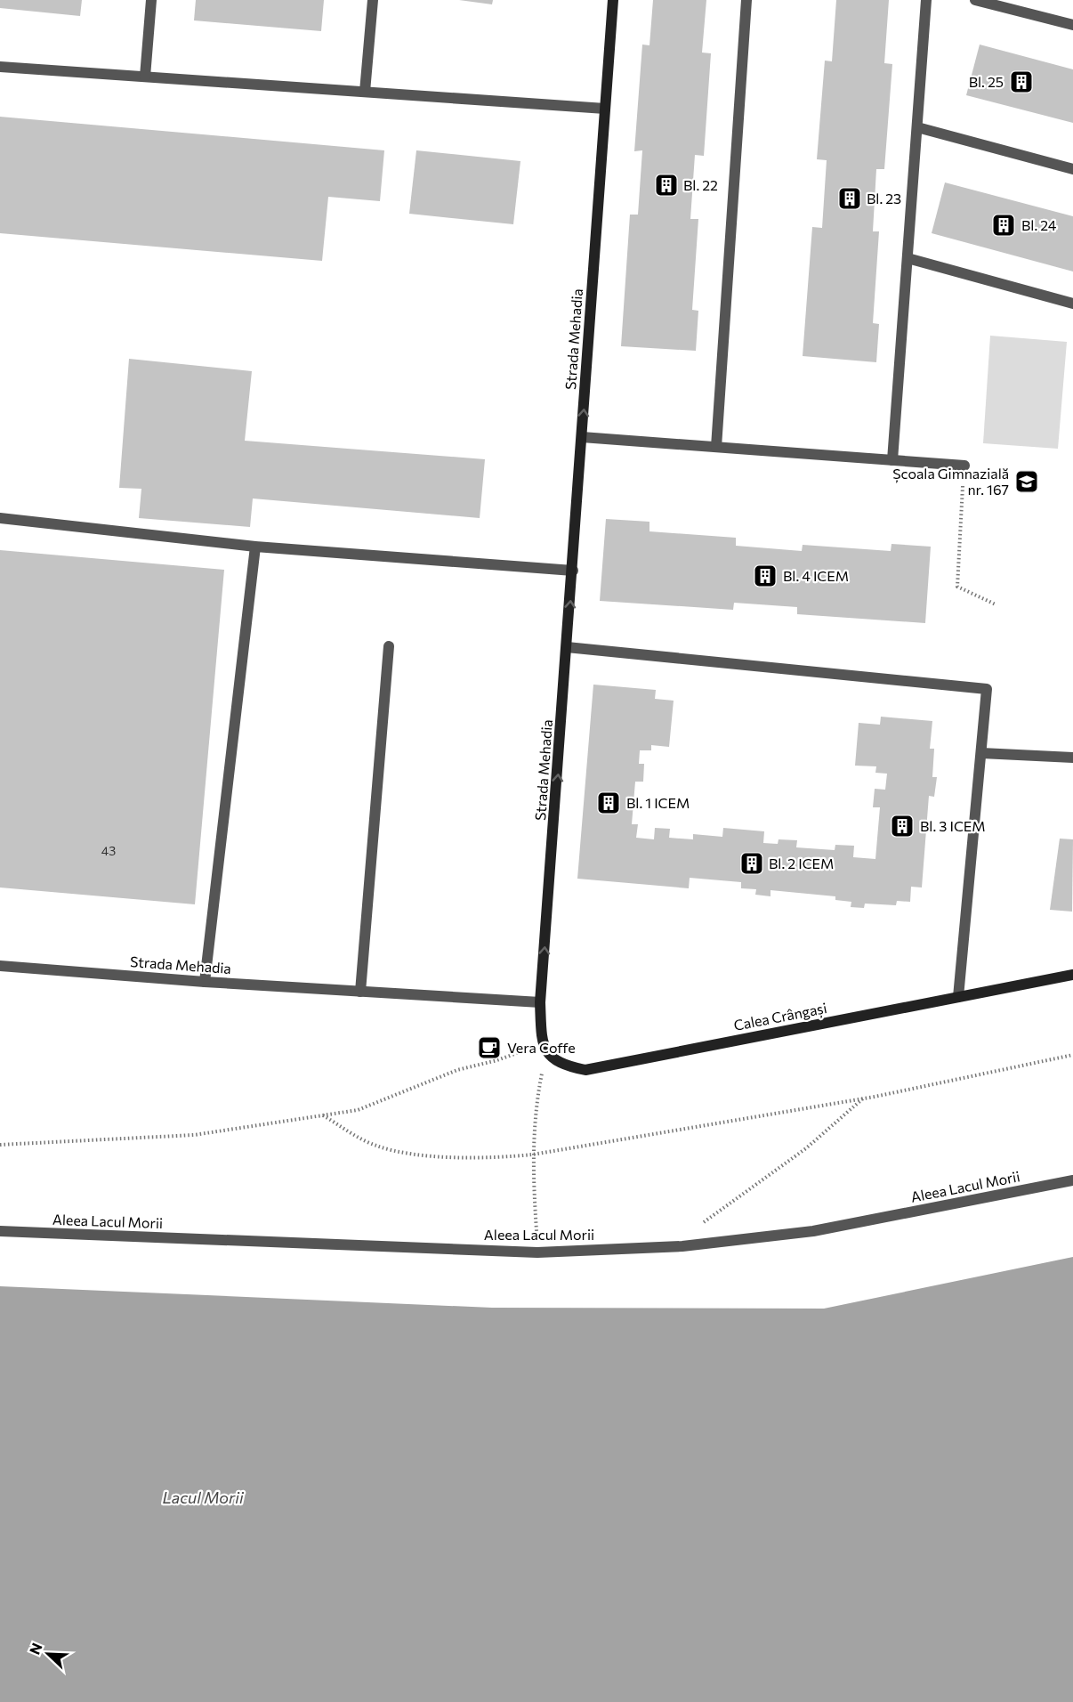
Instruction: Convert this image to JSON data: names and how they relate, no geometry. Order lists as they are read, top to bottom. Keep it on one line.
{"streets":{"street":["Strada Mehadia","Calea Crângași","Aleea Lacul Morii"]},"one_way":["Strada Mehadia"],"water":["Lacul Morii"],"places":{"building":["Bl. 25","Bl. 22","Bl. 23","Bl. 24","Bl. 4 ICEM","Bl. 1 ICEM","Bl. 3 ICEM","Bl. 2 ICEM"],"school or university":["Școala Gimnazială nr. 167"],"cafe":["Vera Coffe"]},"house_numbers":["43"],"north":"top left"}
